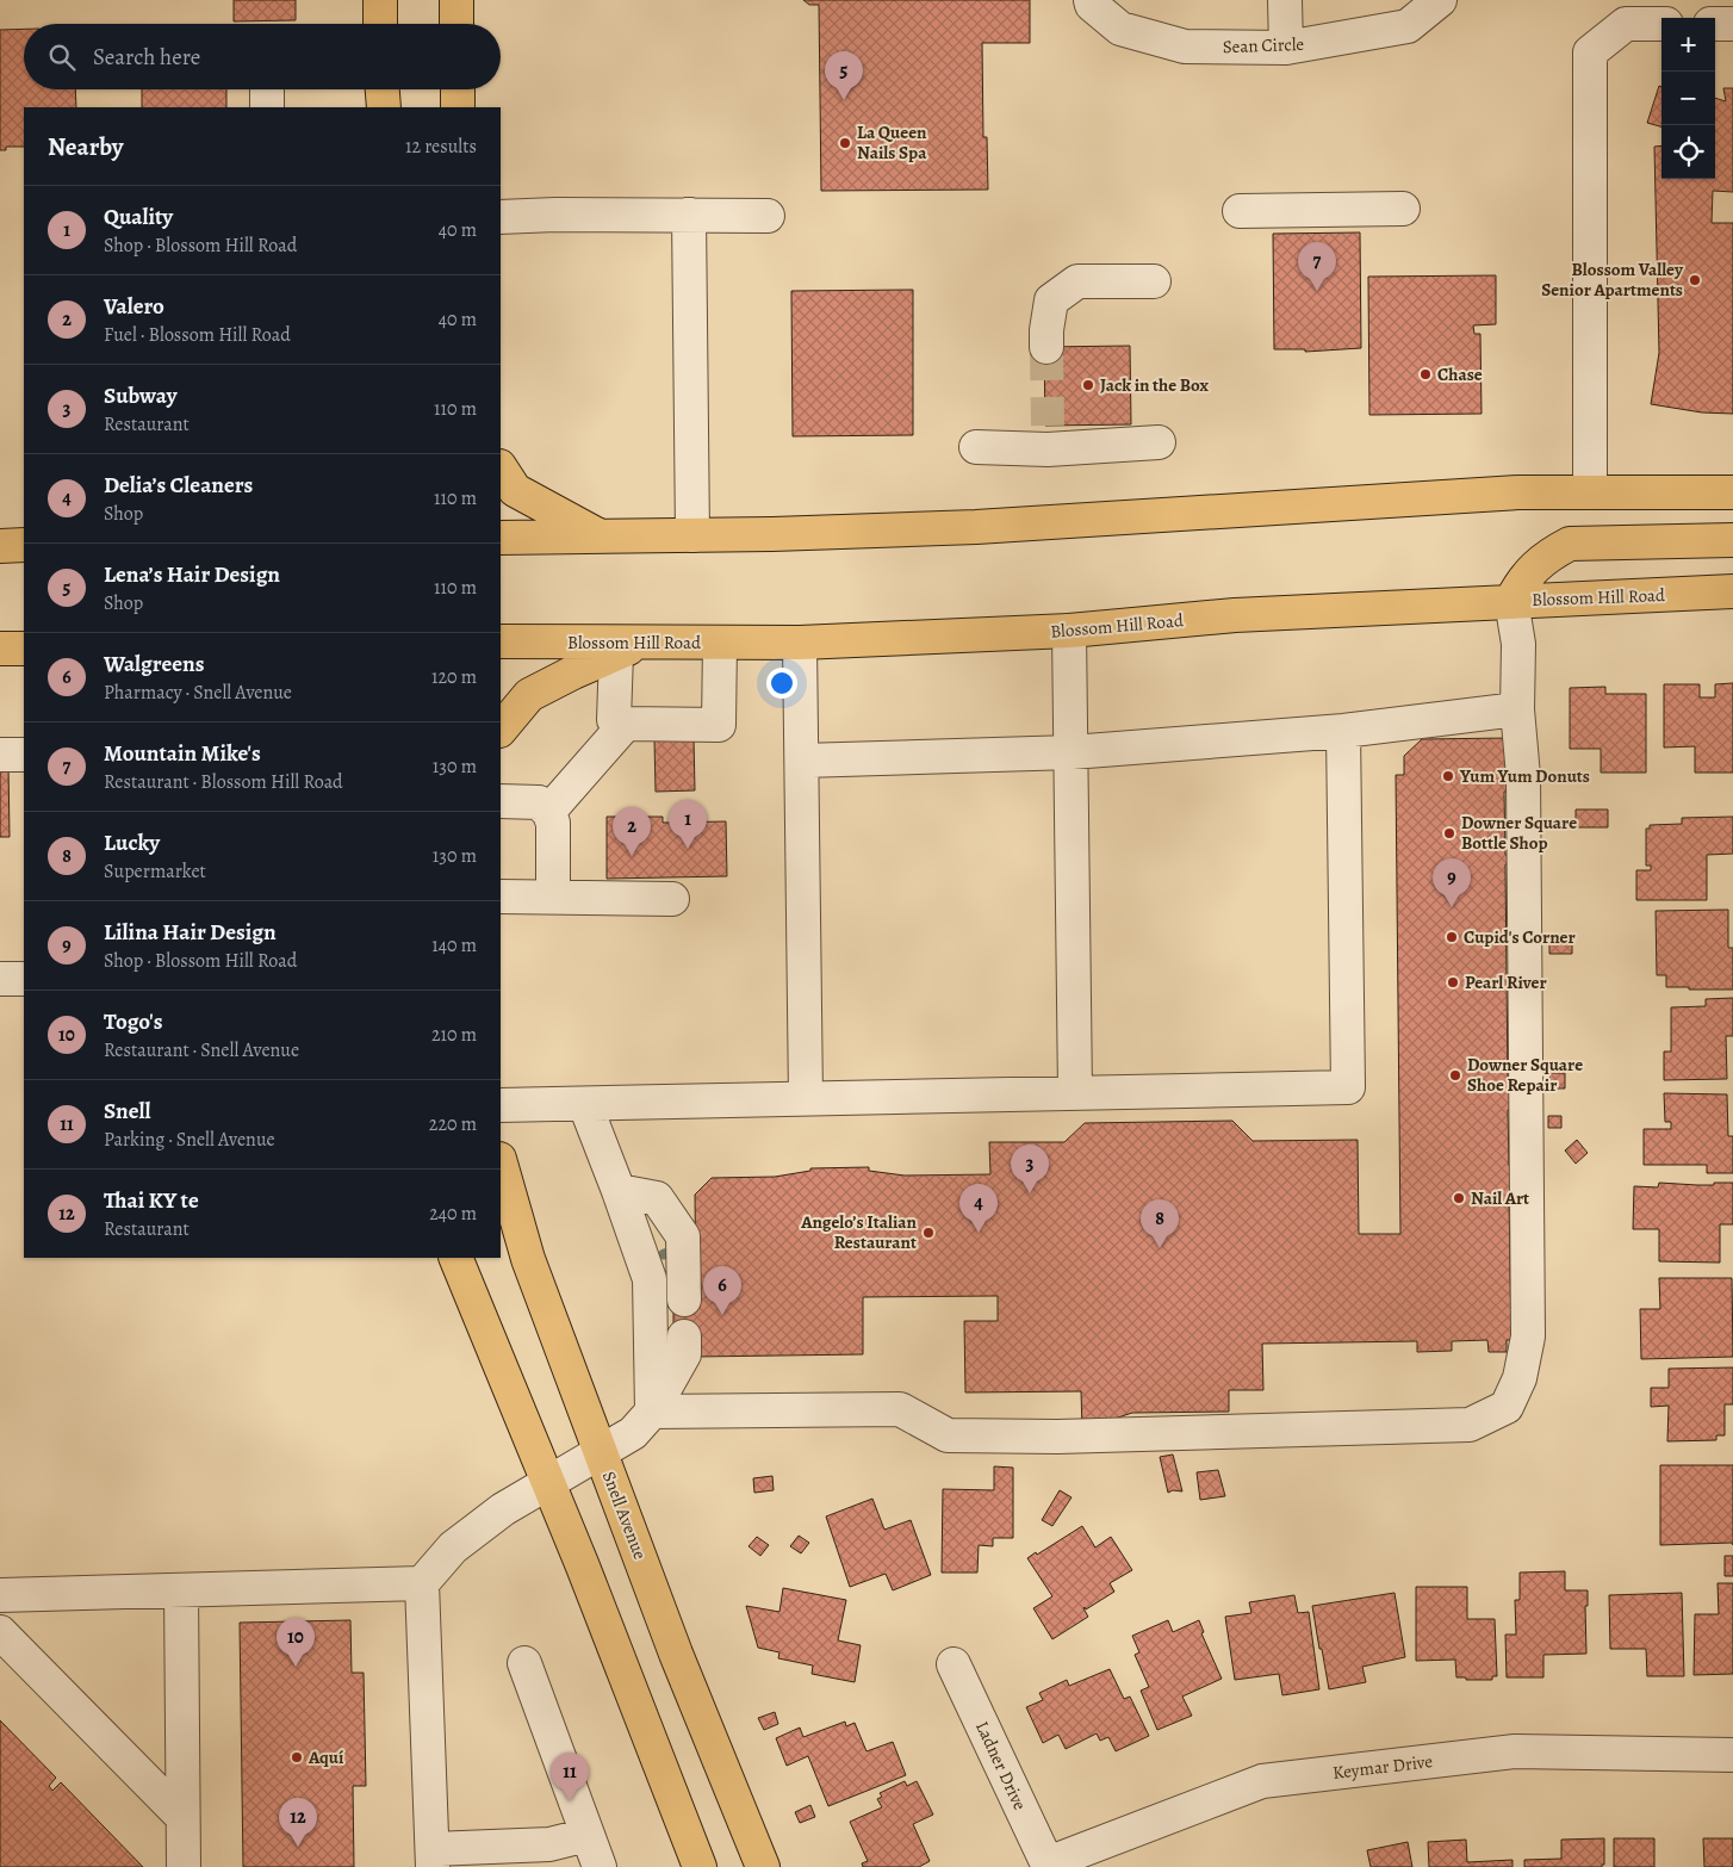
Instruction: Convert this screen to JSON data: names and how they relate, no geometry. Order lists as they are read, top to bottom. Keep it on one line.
{"streets":{"main road":["Blossom Hill Road","Snell Avenue"],"street":["Sean Circle","Ladner Drive","Keymar Drive"]},"crossings":[["Ladner Drive","Keymar Drive"]],"places":["La Queen Nails Spa","Blossom Valley Senior Apartments","Chase","Jack in the Box","Yum Yum Donuts","Downer Square Bottle Shop","Cupid's Corner","Pearl River","Downer Square Shoe Repair","Nail Art","Angelo’s Italian Restaurant","Aquí"],"page":{"map_buttons":["+","−"],"search":"Search here","pins":["5","7","1","2","9","3","4","8","6","10","11","12"],"heading":["Nearby","12 results"],"list":[{"mark":"1","name":"Quality","note":"Shop · Blossom Hill Road","value":"40 m"},{"mark":"2","name":"Valero","note":"Fuel · Blossom Hill Road","value":"40 m"},{"mark":"3","name":"Subway","note":"Restaurant","value":"110 m"},{"mark":"4","name":"Delia’s Cleaners","note":"Shop","value":"110 m"},{"mark":"5","name":"Lena’s Hair Design","note":"Shop","value":"110 m"},{"mark":"6","name":"Walgreens","note":"Pharmacy · Snell Avenue","value":"120 m"},{"mark":"7","name":"Mountain Mike's","note":"Restaurant · Blossom Hill Road","value":"130 m"},{"mark":"8","name":"Lucky","note":"Supermarket","value":"130 m"},{"mark":"9","name":"Lilina Hair Design","note":"Shop · Blossom Hill Road","value":"140 m"},{"mark":"10","name":"Togo's","note":"Restaurant · Snell Avenue","value":"210 m"},{"mark":"11","name":"Snell","note":"Parking · Snell Avenue","value":"220 m"},{"mark":"12","name":"Thai KY te","note":"Restaurant","value":"240 m"}]}}
